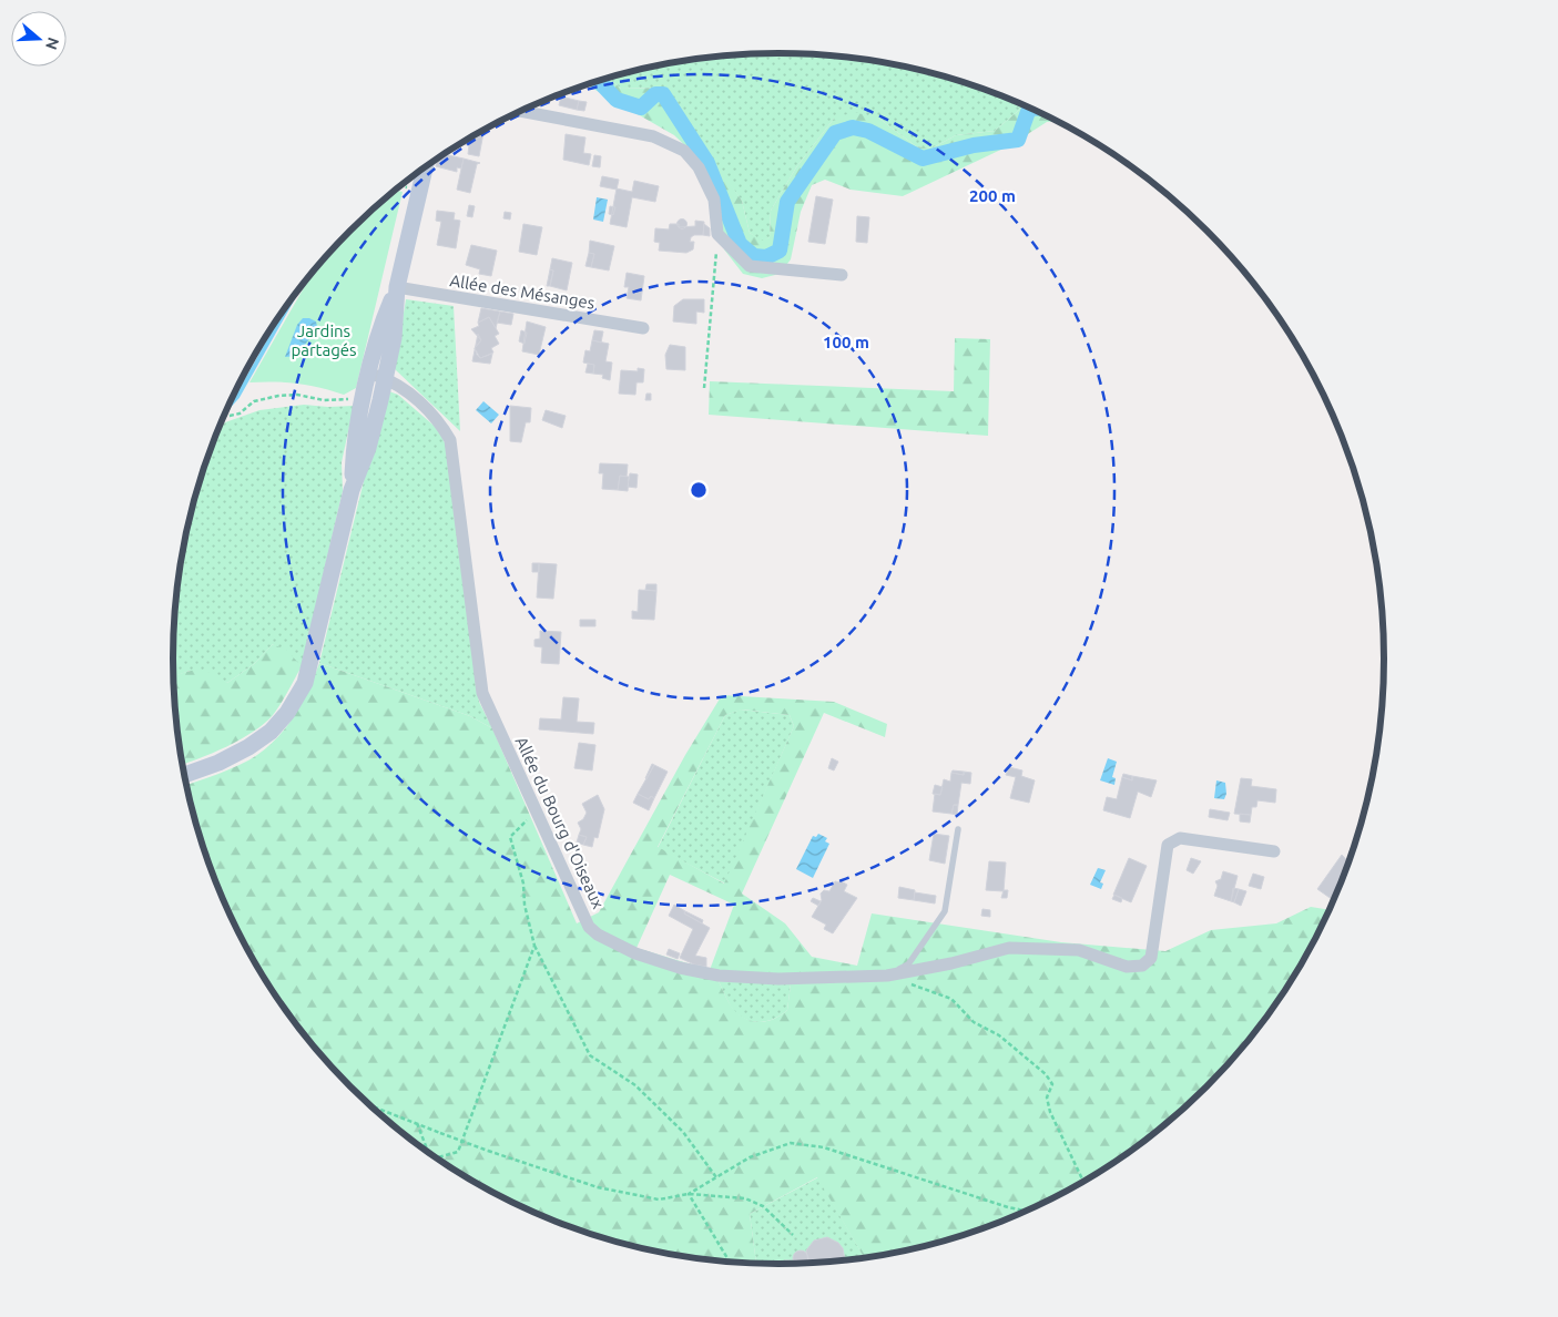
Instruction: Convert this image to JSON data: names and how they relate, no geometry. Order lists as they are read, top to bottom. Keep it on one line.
{"streets":{"street":["Allée des Mésanges","Allée du Bourg d'Oiseaux"]},"parks":["Jardins partagés"],"north":"right","rings":["200 m","100 m"]}
